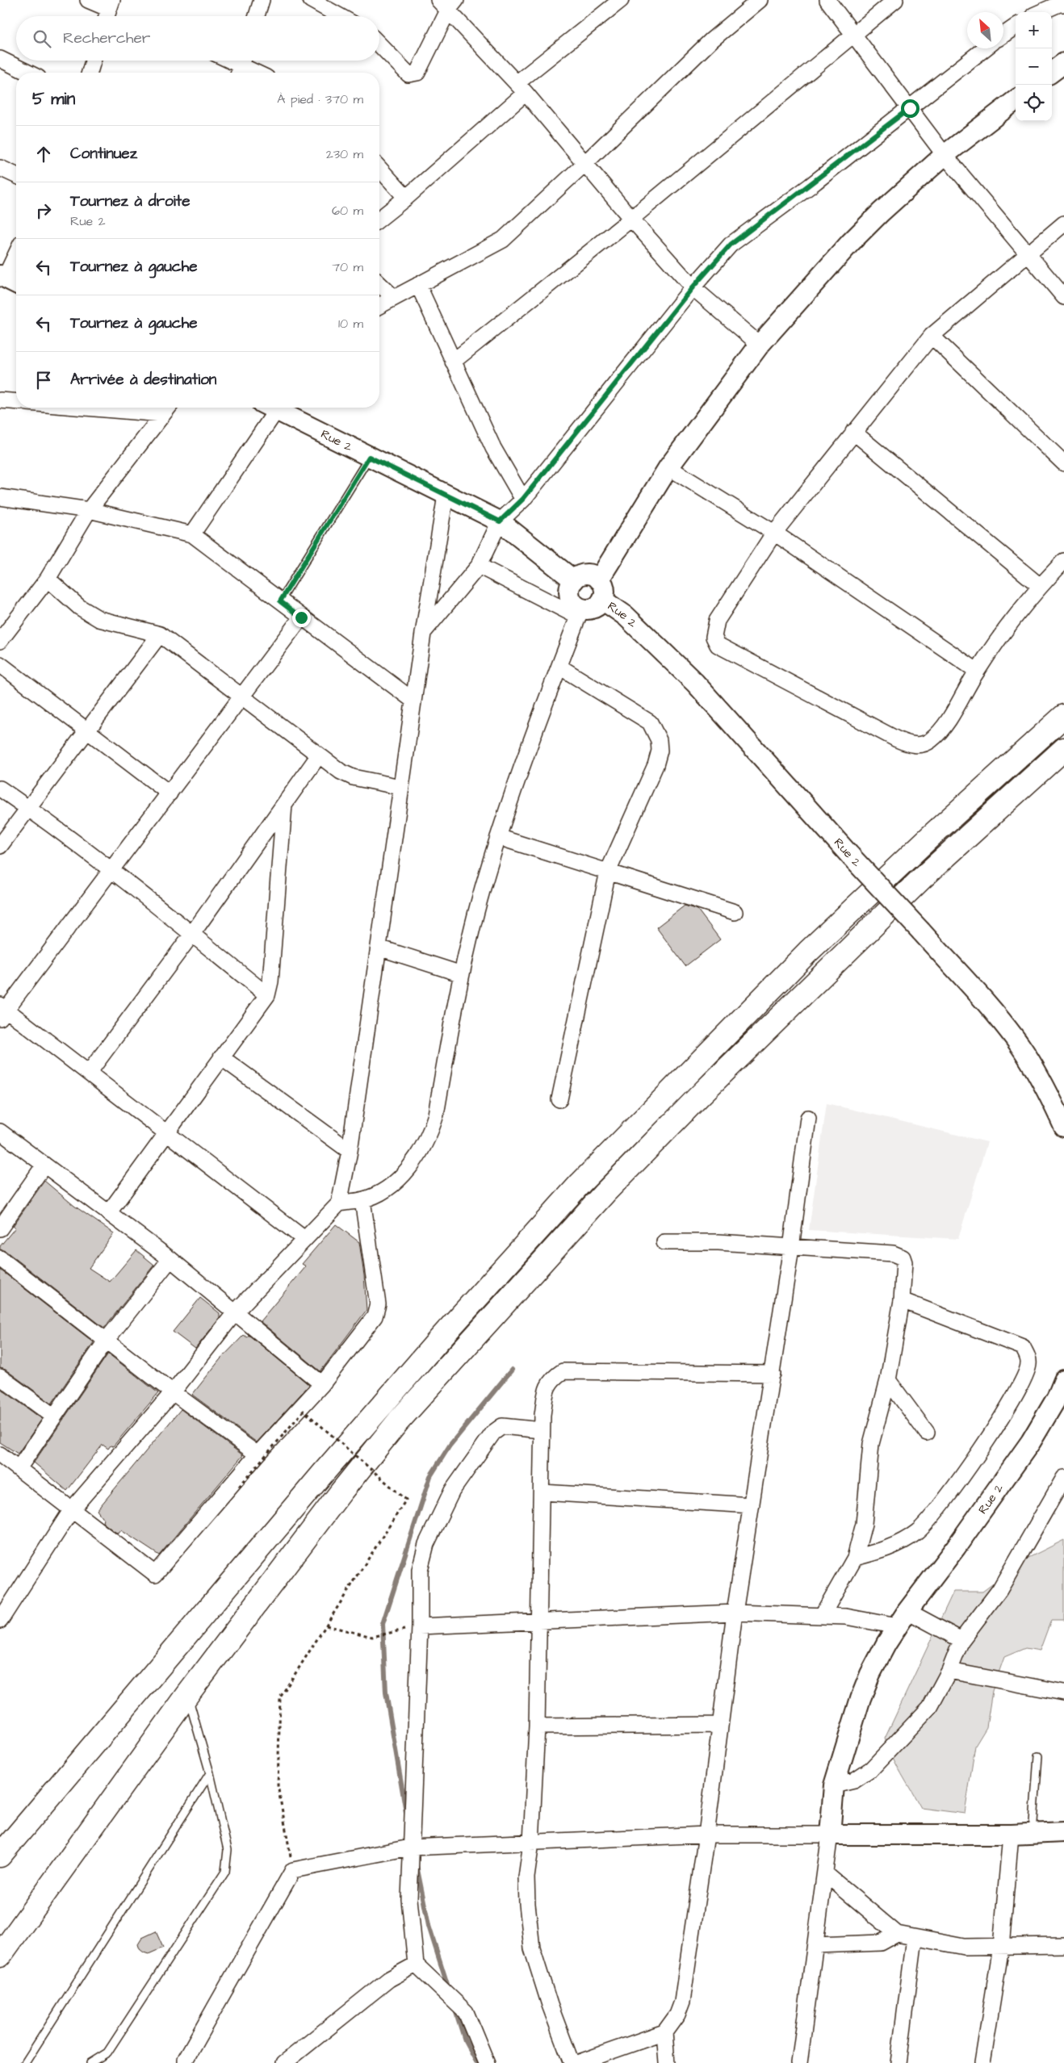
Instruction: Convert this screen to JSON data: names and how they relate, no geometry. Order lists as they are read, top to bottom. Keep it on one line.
{"streets":{"street":["Rue 2"]},"north":"top left","page":{"map_buttons":["+","−"],"search":"Rechercher","heading":["5 min","À pied · 370 m"],"list":[["Continuez","230 m"],["Tournez à droite","Rue 2","60 m"],["Tournez à gauche","70 m"],["Tournez à gauche","10 m"],"Arrivée à destination"]}}
